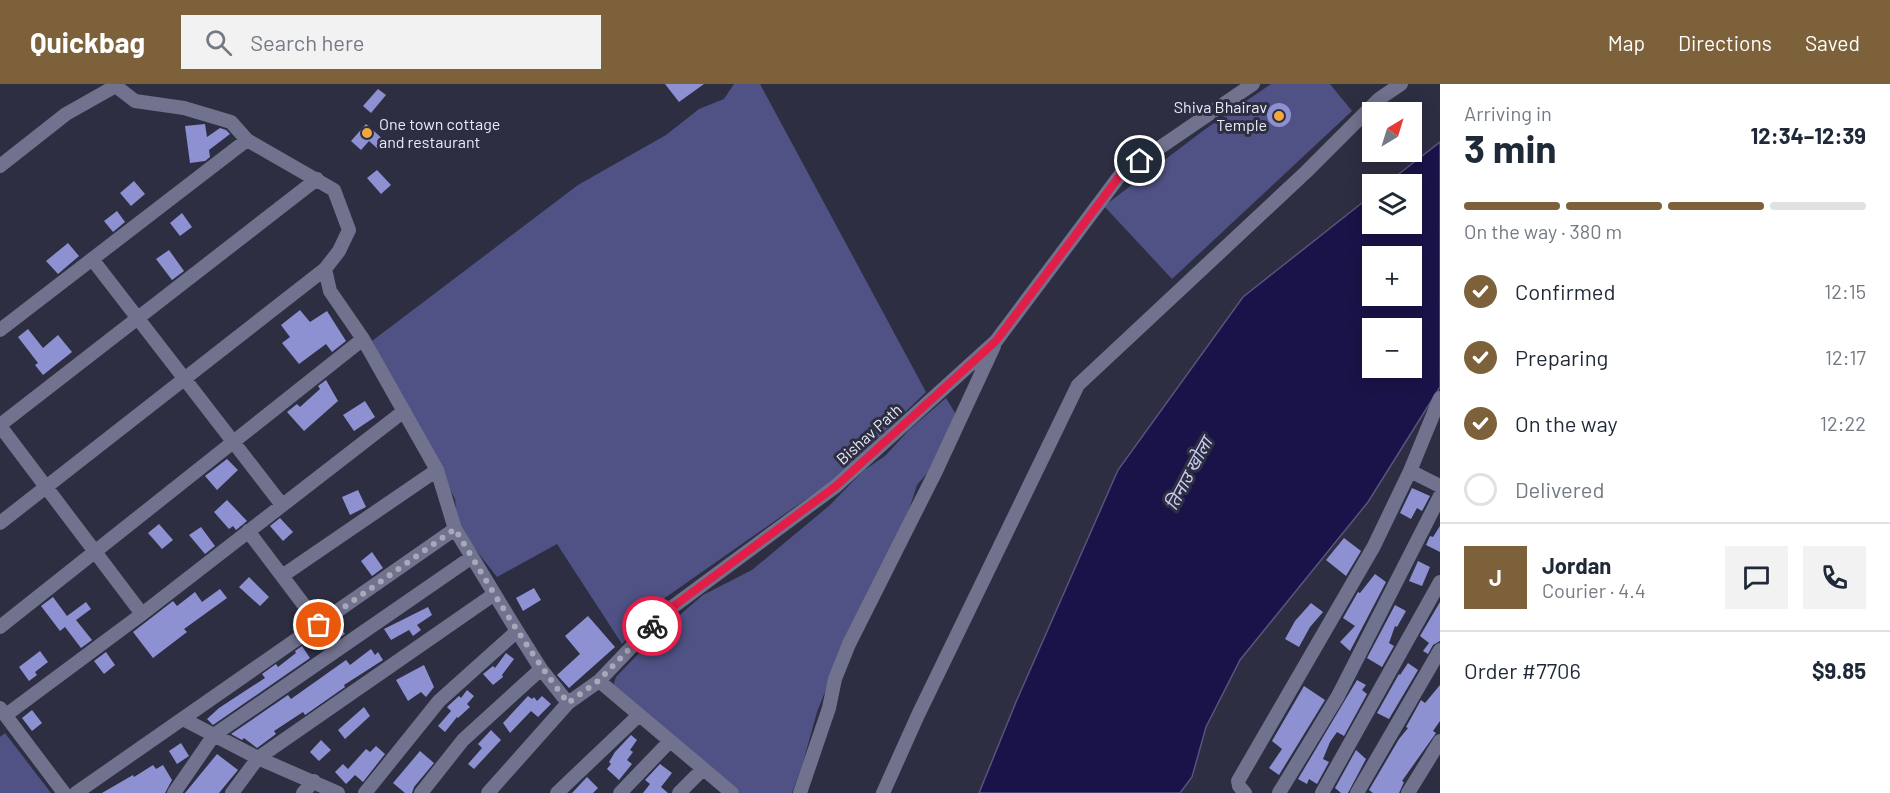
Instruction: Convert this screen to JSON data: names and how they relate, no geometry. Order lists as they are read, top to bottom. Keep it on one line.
{"streets":{"street":["Bishav Path"]},"water":["तिनाउ खोला"],"places":["Shiva Bhairav Temple","One town cottage and restaurant"],"north":"top right","page":{"header":"Quickbag","search":"Search here","nav":["Map","Directions","Saved"],"heading":["3 min","Arriving in","12:34–12:39"],"panel":["Jordan","Courier · 4.4","Order #7706","$9.85"],"map_buttons":["+","−"],"bar":"On the way · 380 m","list":[["Confirmed","12:15"],["Preparing","12:17"],["On the way","12:22"],"Delivered"],"round":"J"}}
